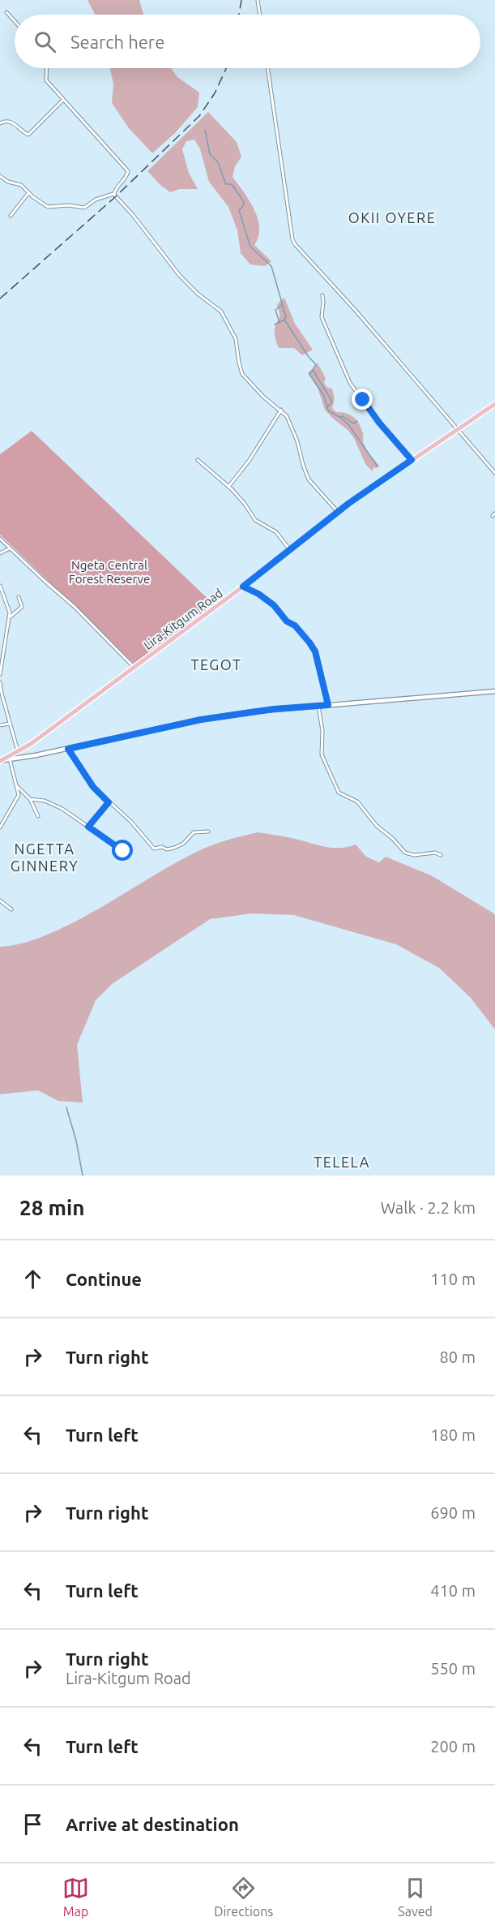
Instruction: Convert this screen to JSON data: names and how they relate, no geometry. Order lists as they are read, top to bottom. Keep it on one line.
{"streets":{"main road":["Lira-Kitgum Road"]},"districts":["OKII OYERE","TEGOT","NGETTA GINNERY","TELELA"],"parks":["Ngeta Central Forest Reserve"],"page":{"search":"Search here","heading":["28 min","Walk · 2.2 km"],"list":[["Continue","110 m"],["Turn right","80 m"],["Turn left","180 m"],["Turn right","690 m"],["Turn left","410 m"],["Turn right","Lira-Kitgum Road","550 m"],["Turn left","200 m"],"Arrive at destination"],"nav":["Map","Directions","Saved"]}}
